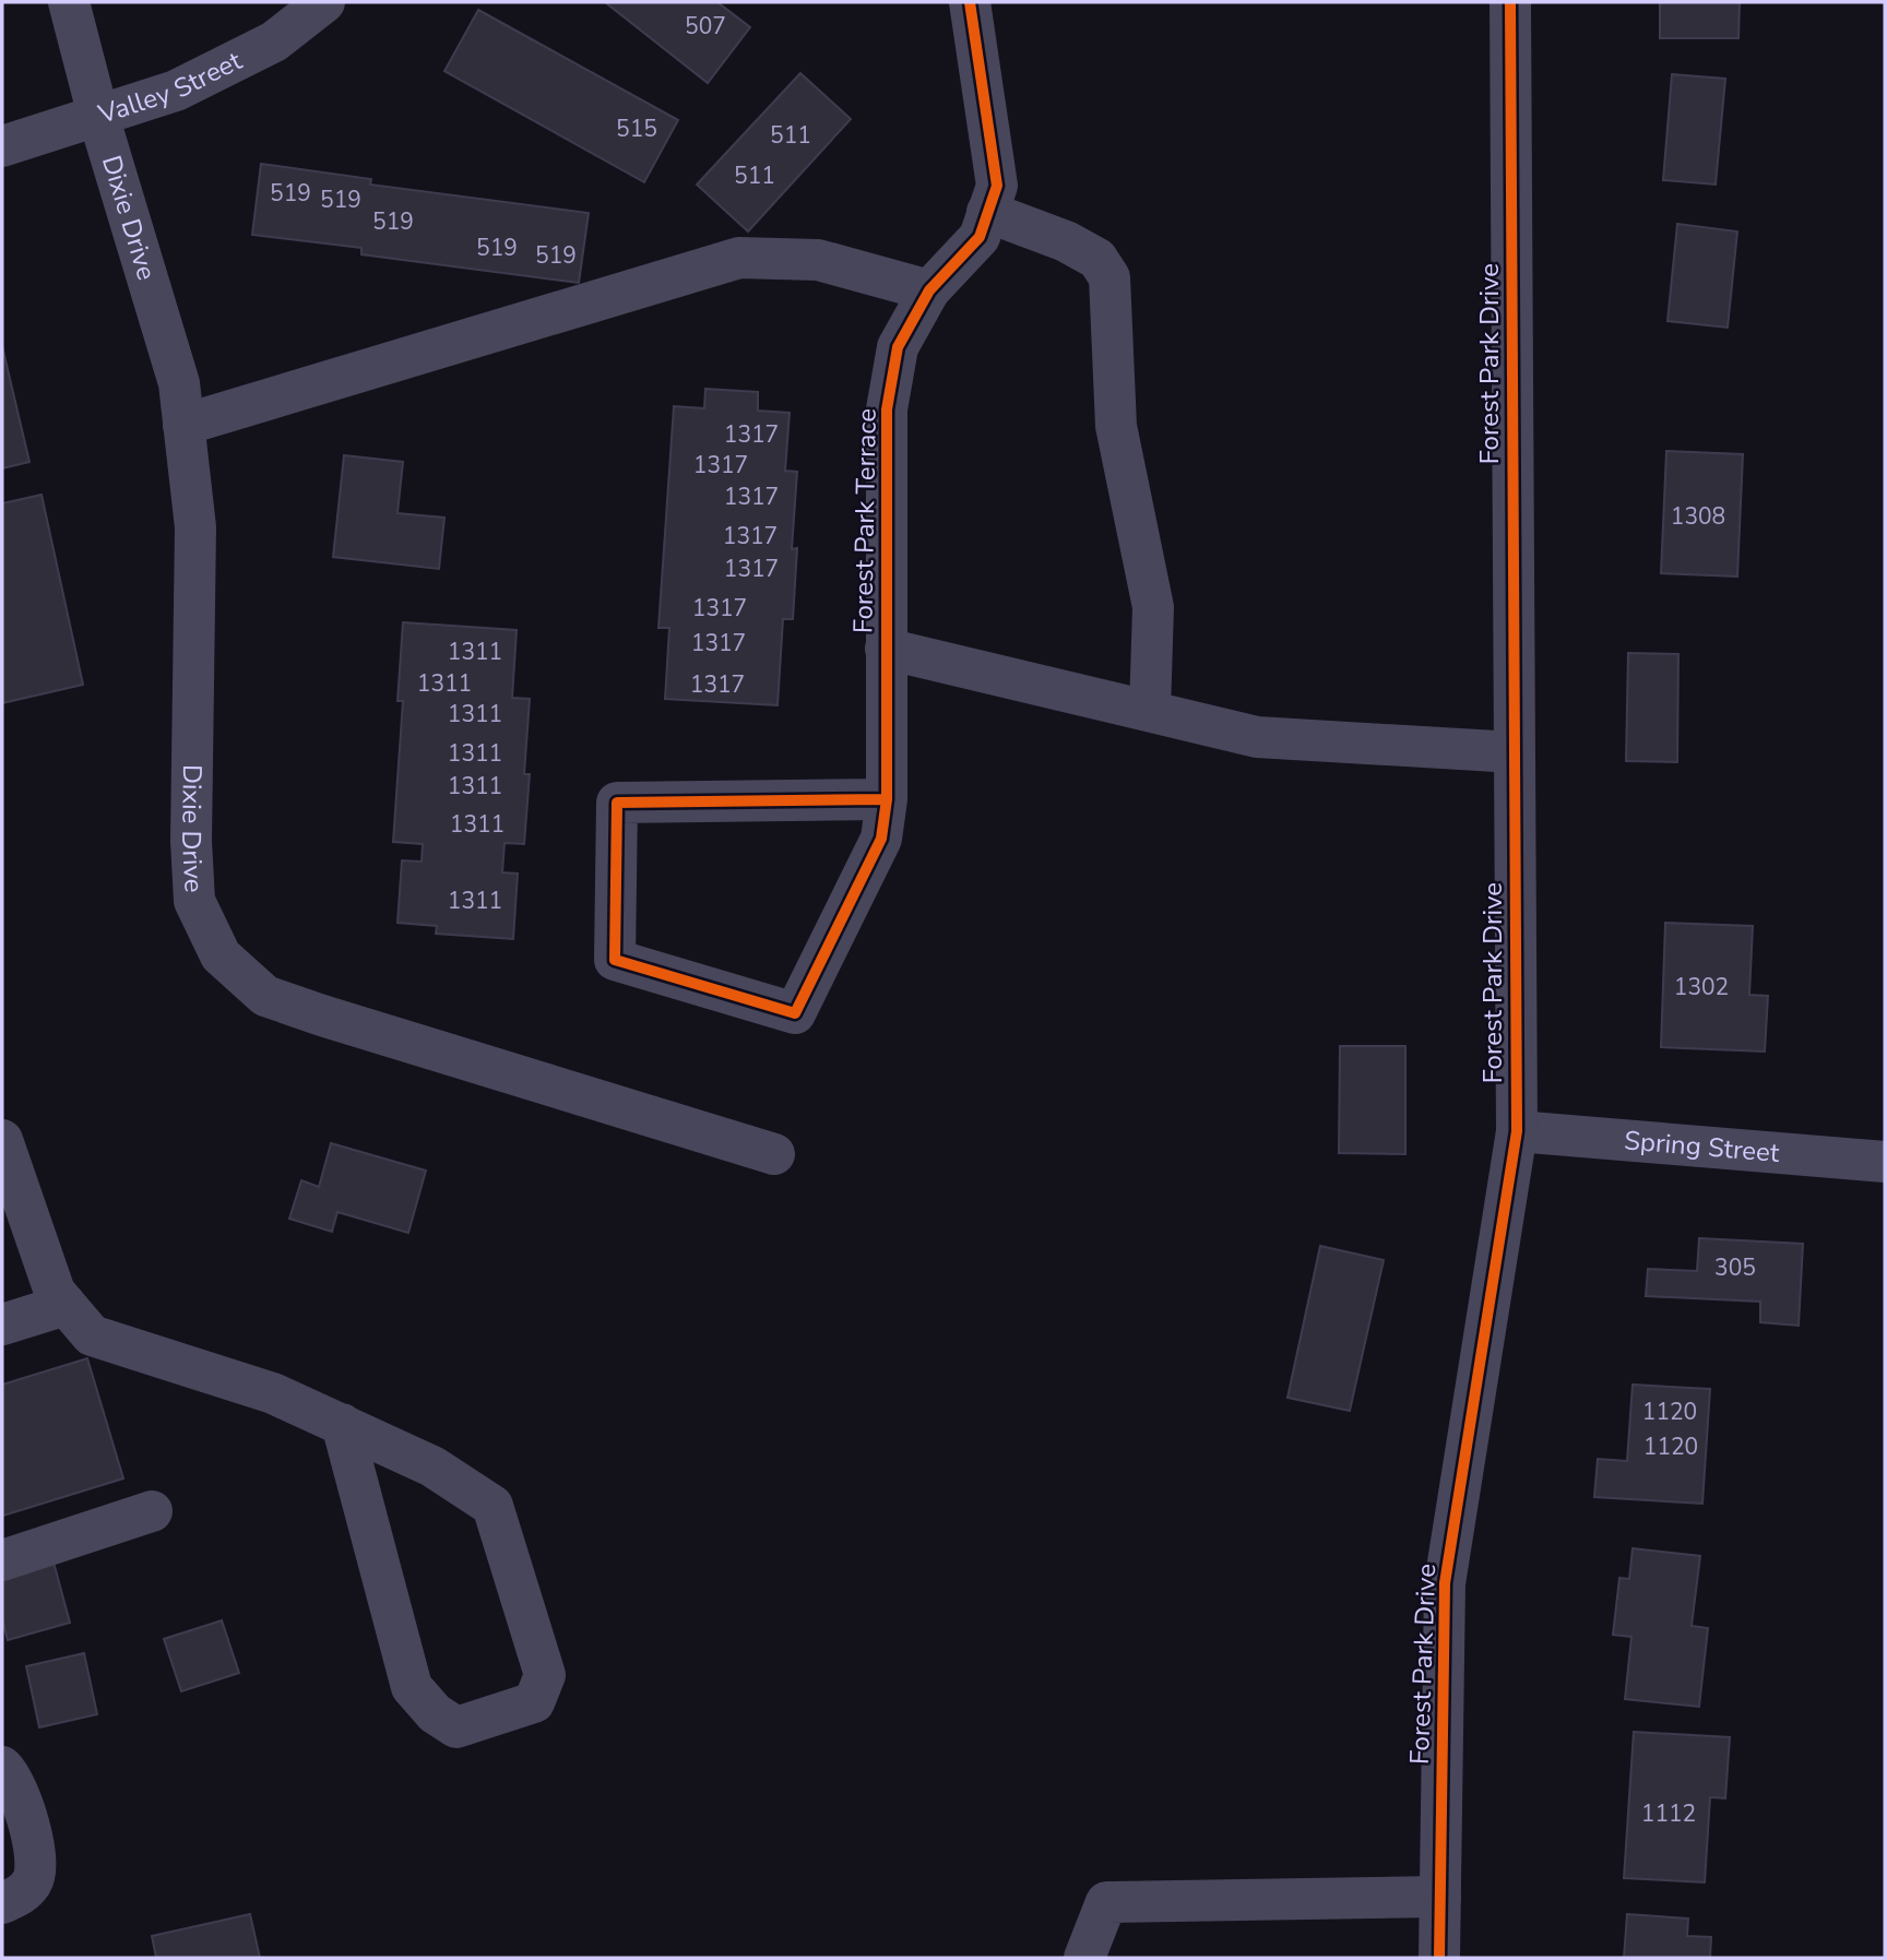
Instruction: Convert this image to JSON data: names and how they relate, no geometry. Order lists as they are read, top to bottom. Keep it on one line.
{"streets":{"street":["Valley Street","Dixie Drive","Forest Park Drive","Forest Park Terrace","Spring Street"]},"crossings":[["Valley Street","Dixie Drive"],["Forest Park Drive","Forest Park Terrace"],["Forest Park Drive","Spring Street"]],"house_numbers":["507","515","511","511","519","519","519","519","519","1317","1317","1317","1308","1317","1317","1317","1317","1311","1311","1317","1311","1311","1311","1311","1311","1302","305","1120","1120","1112"]}
